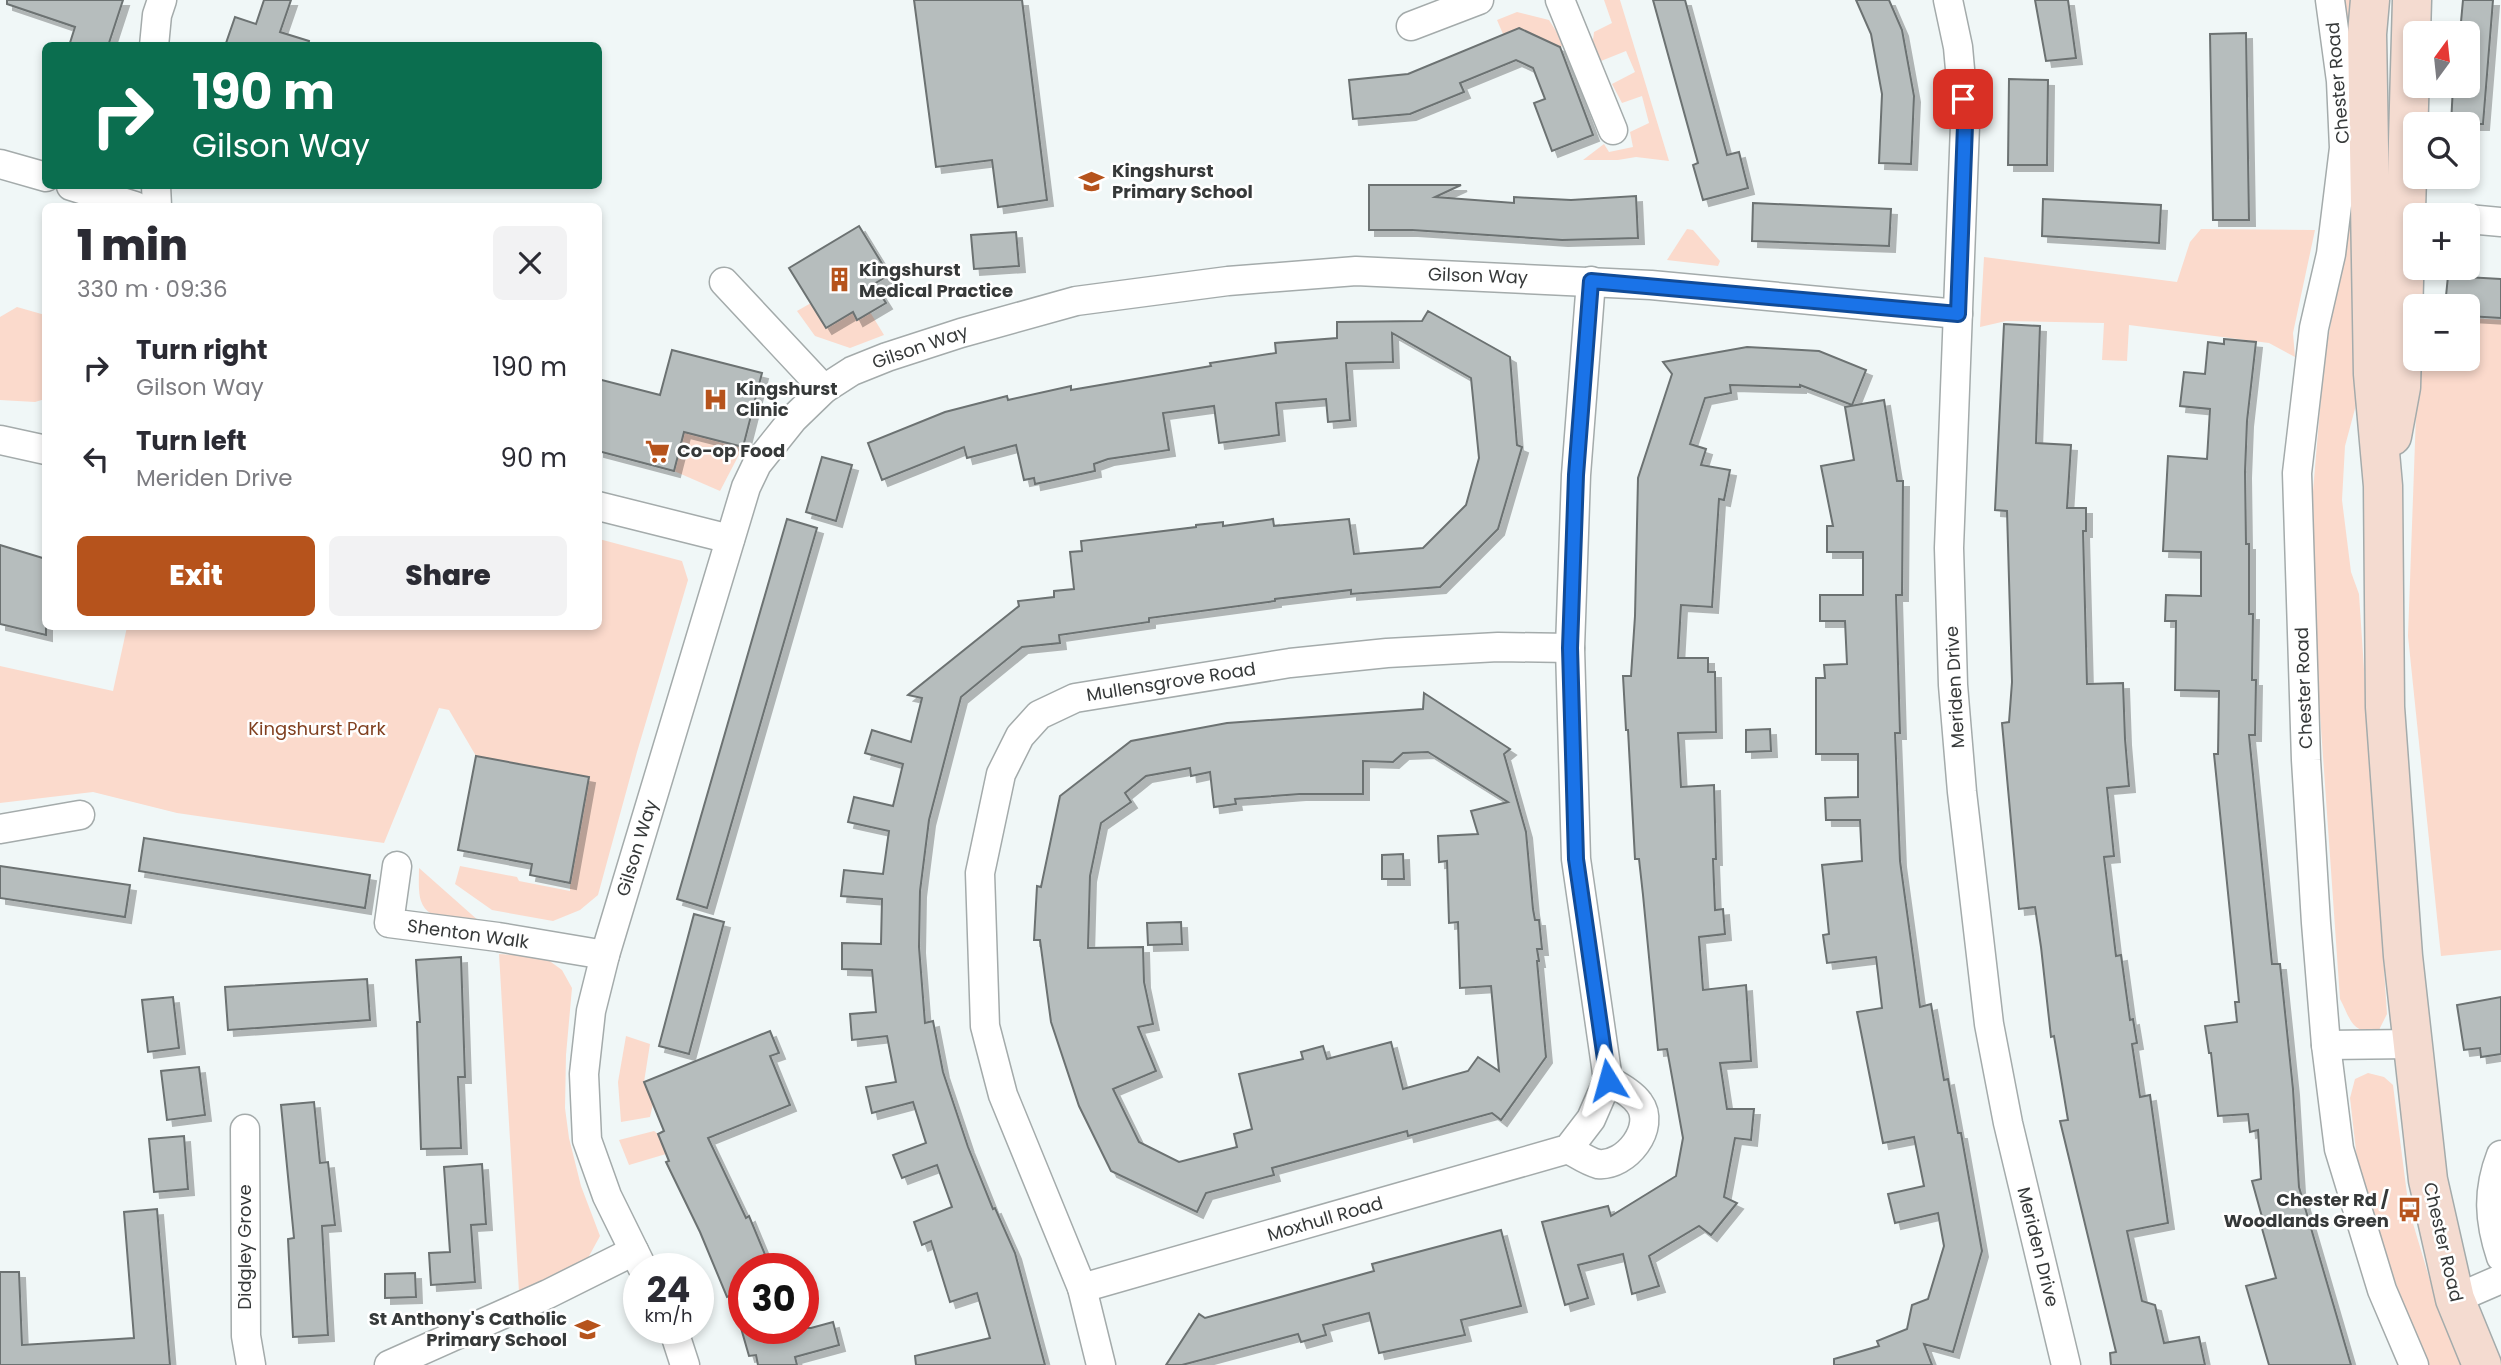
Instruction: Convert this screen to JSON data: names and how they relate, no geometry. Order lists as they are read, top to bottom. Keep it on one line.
{"streets":{"main road":["Chester Road"],"street":["Gilson Way","Mullensgrove Road","Meriden Drive","Shenton Walk","Moxhull Road","Didgley Grove"]},"crossings":[["Gilson Way","Meriden Drive"],["Gilson Way","Shenton Walk"],["Mullensgrove Road","Moxhull Road"]],"parks":["Kingshurst Park"],"places":{"school or university":["Kingshurst Primary School","St Anthony's Catholic Primary School"],"building":["Kingshurst Medical Practice"],"hospital":["Kingshurst Clinic"],"supermarket":["Co-op Food"],"bus stop":["Chester Rd / Woodlands Green"]},"north":"top","page":{"map_buttons":["+","−"],"turn":["190 m","Gilson Way"],"heading":["1 min","330 m · 09:36"],"list":[{"name":"Turn right","note":"Gilson Way","value":"190 m"},{"name":"Turn left","note":"Meriden Drive","value":"90 m"}],"buttons":["Exit","Share"],"speed":"24 km/h","limit":"30"}}
